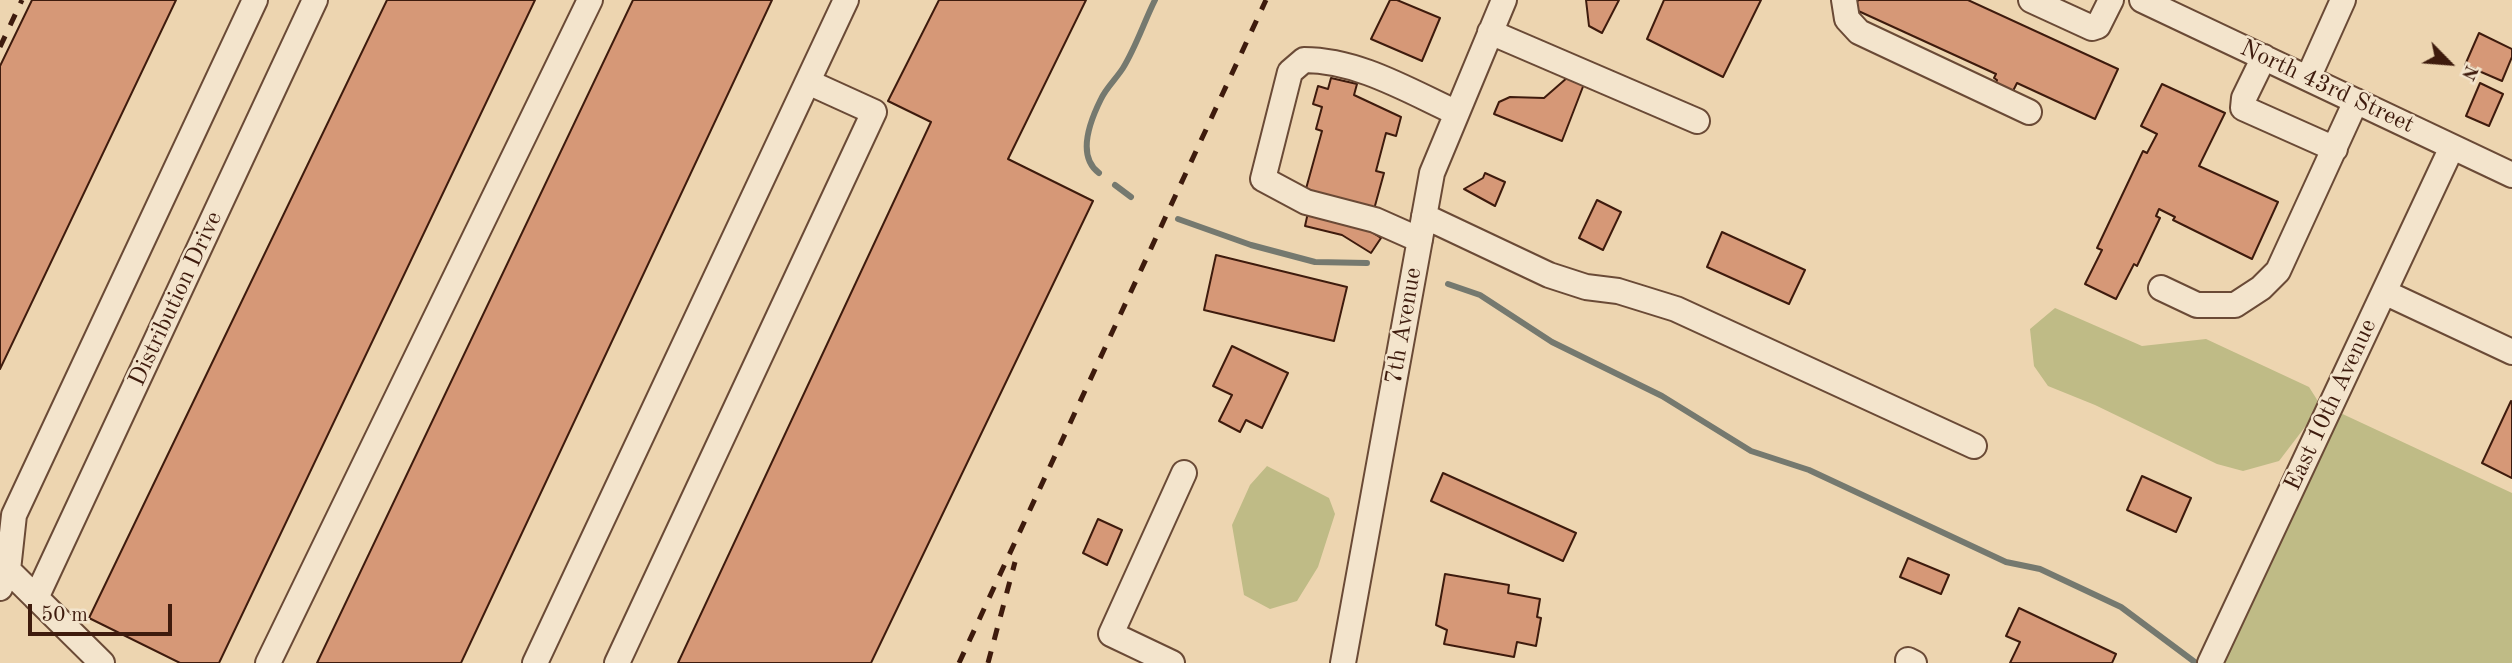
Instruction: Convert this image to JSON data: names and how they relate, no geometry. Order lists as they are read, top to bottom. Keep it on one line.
{"streets":{"street":["North 43rd Street","Distribution Drive","7th Avenue","East 10th Avenue"]},"crossings":[["North 43rd Street","East 10th Avenue"]],"scale_bar":"50 m","north":"bottom right"}
